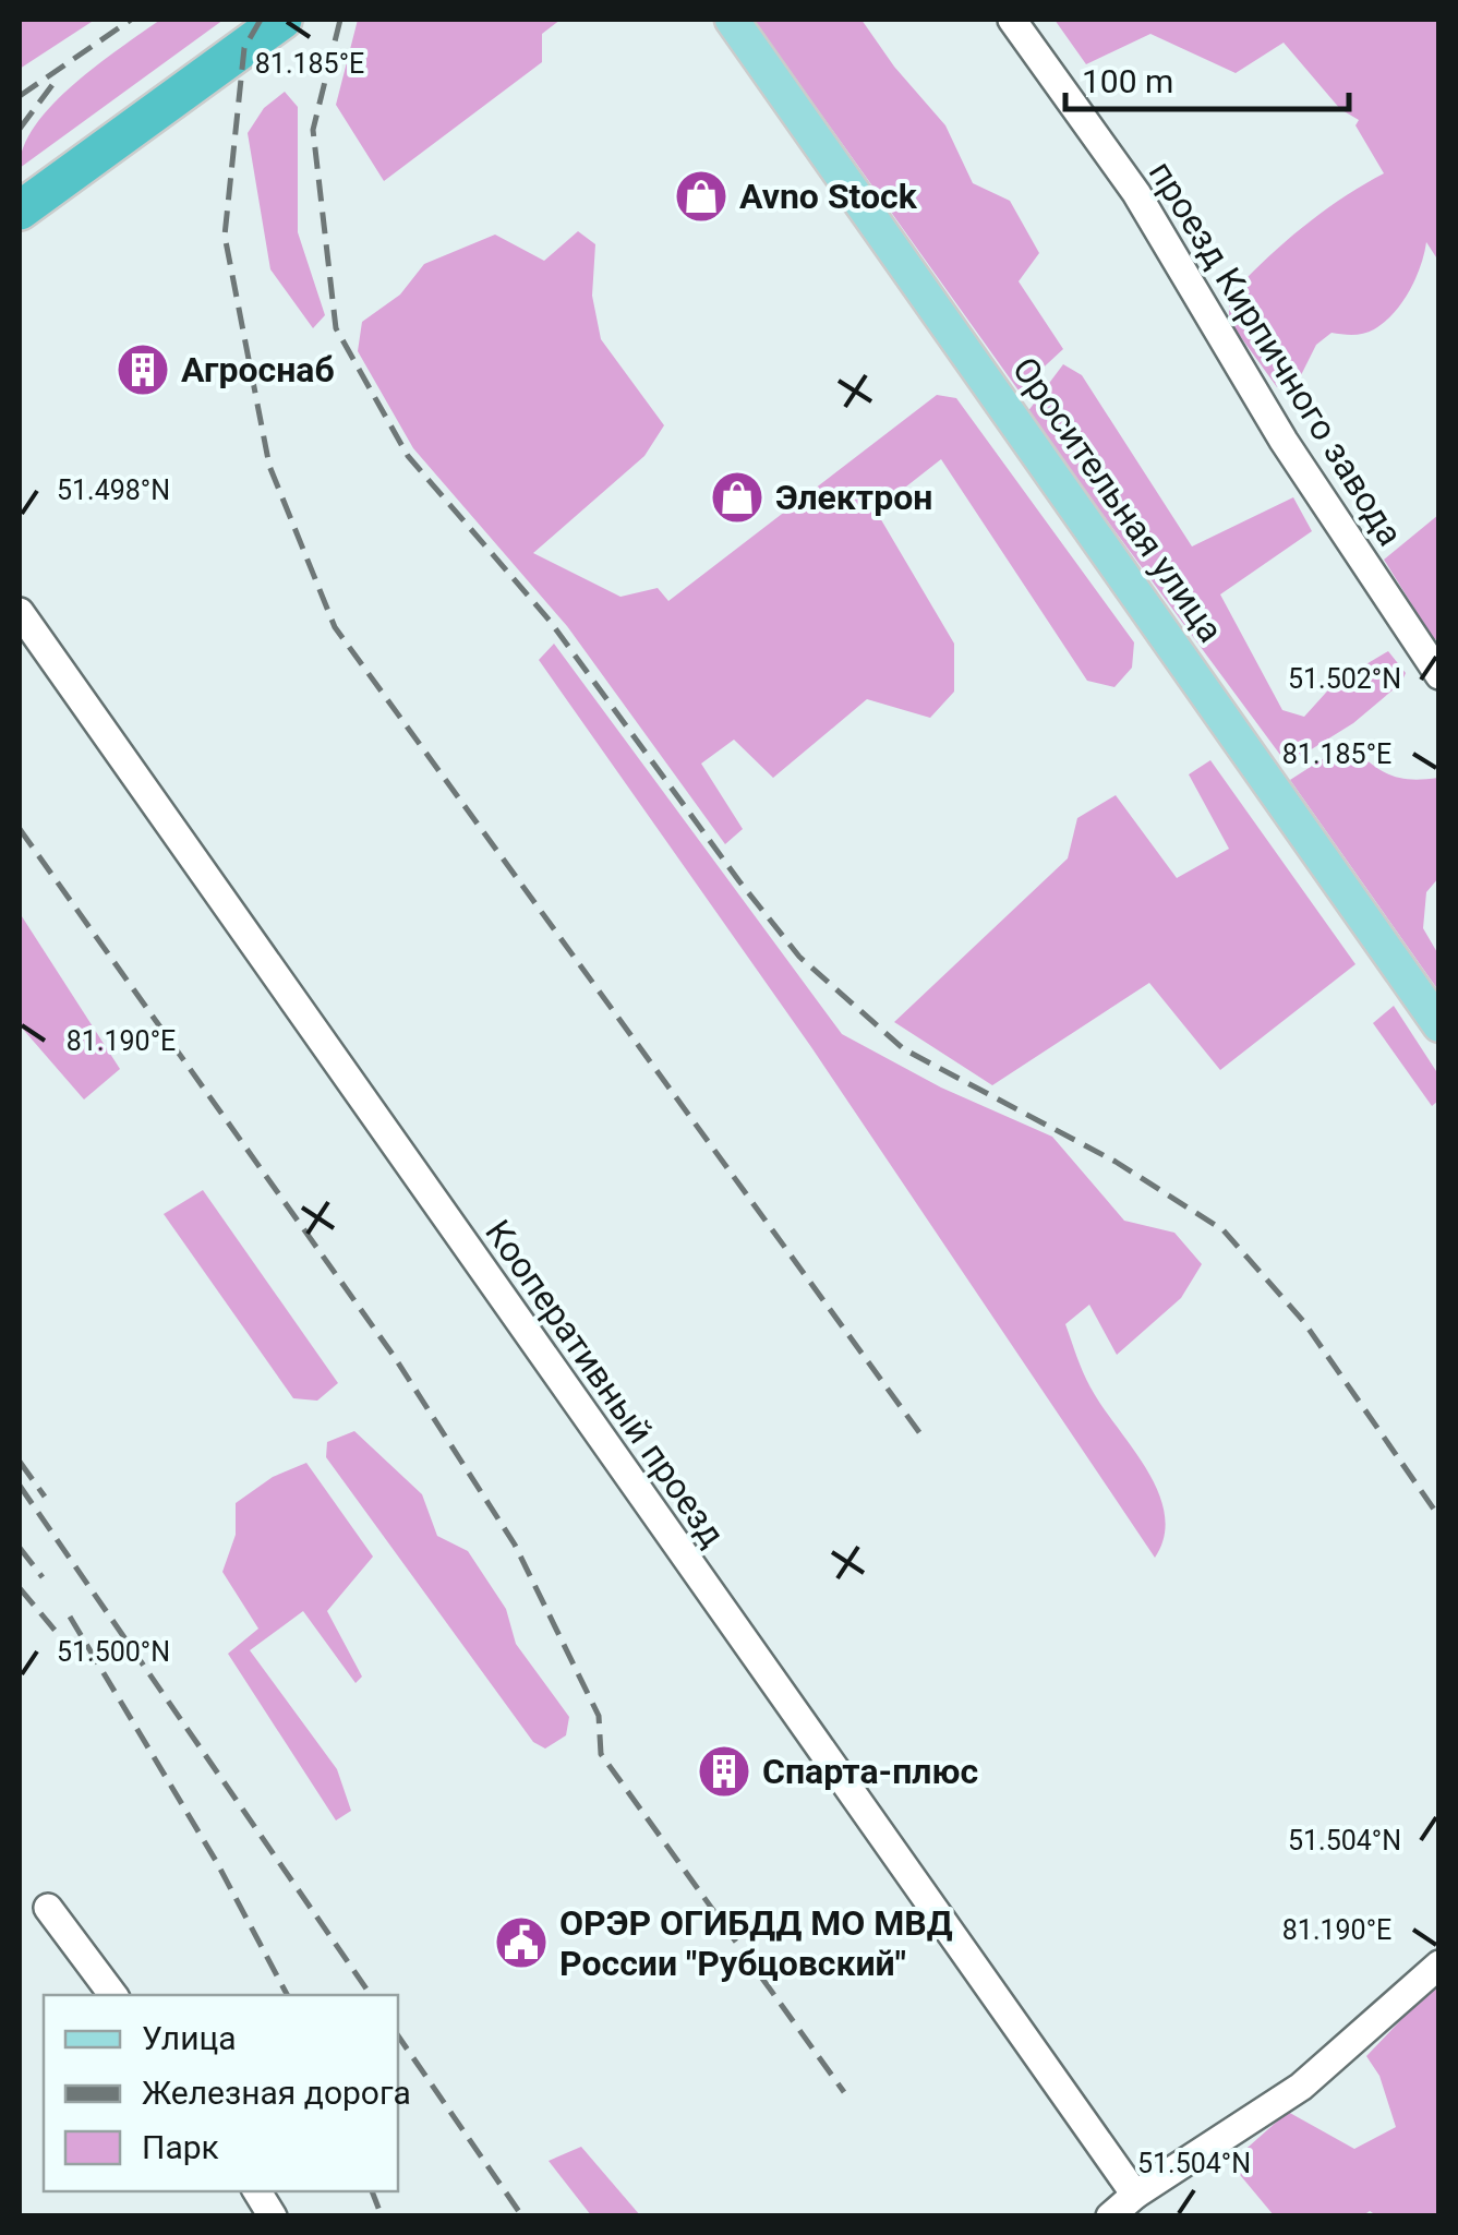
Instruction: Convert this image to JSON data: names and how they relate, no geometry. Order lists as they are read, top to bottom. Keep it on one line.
{"streets":{"main road":["Оросительная улица"],"street":["проезд Кирпичного завода","Кооперативный проезд"]},"places":{"shop":["Avno Stoсk","Электрон"],"building":["Агроснаб","Спарта-плюс"],"public building":["ОРЭР ОГИБДД МО МВД России \"Рубцовский\""]},"legend":["Улица","Железная дорога","Парк"],"scale_bar":"100 m","coordinates":["81.185°E","51.498°N","51.502°N","81.190°E","51.500°N","51.504°N"]}
